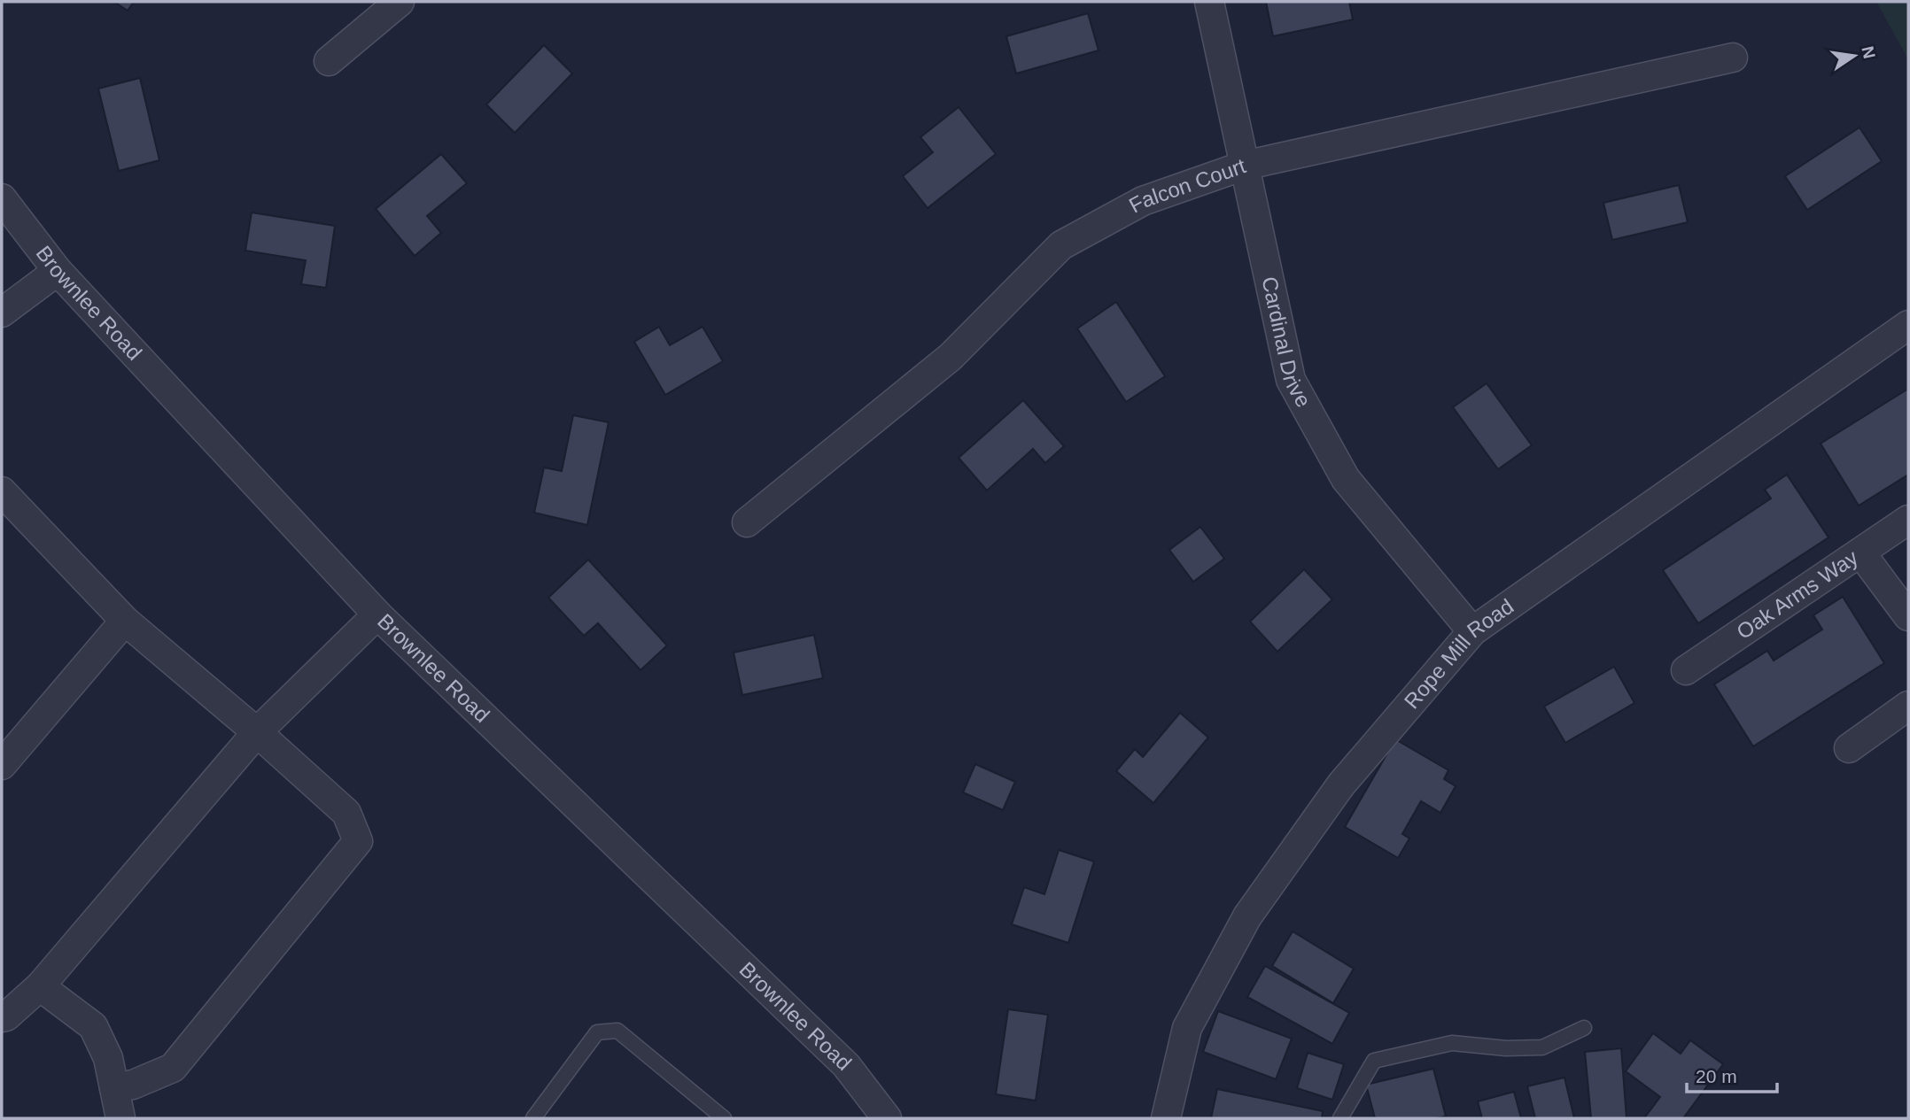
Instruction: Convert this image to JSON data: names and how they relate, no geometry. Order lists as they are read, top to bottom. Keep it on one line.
{"streets":{"street":["Falcon Court","Brownlee Road","Cardinal Drive","Oak Arms Way","Rope Mill Road"]},"crossings":[["Falcon Court","Cardinal Drive"],["Cardinal Drive","Rope Mill Road"]],"scale_bar":"20 m","north":"right"}
